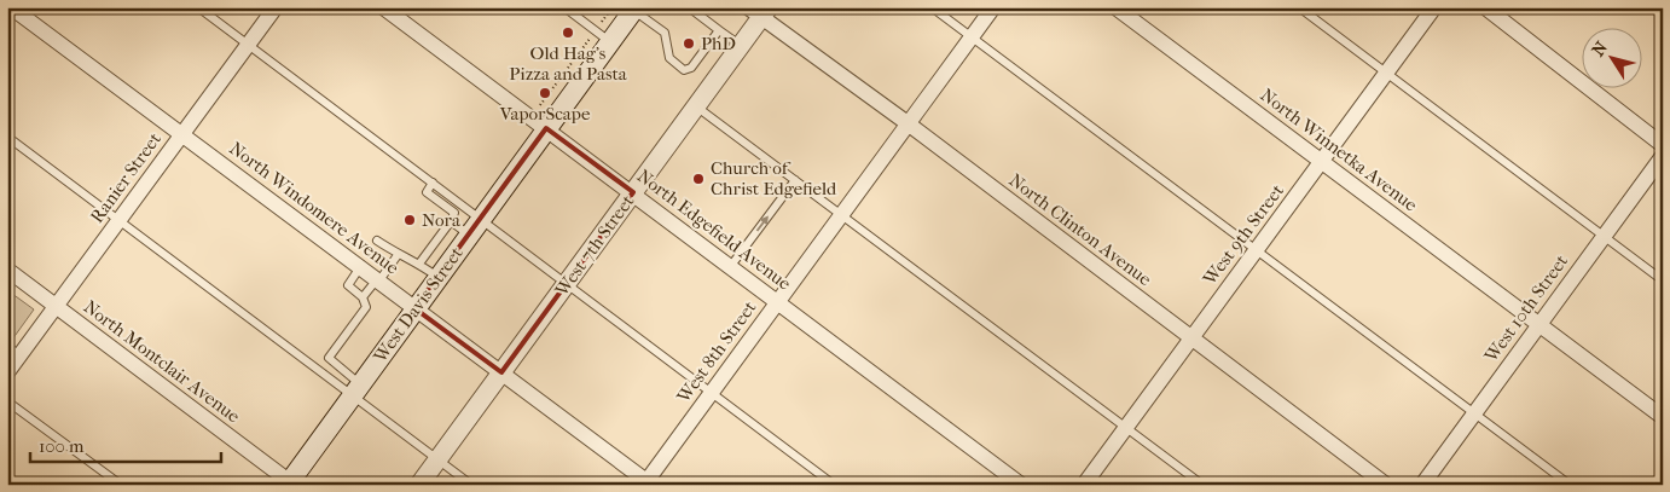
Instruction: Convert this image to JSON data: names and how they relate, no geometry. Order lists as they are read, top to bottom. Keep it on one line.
{"streets":{"main road":["West Davis Street"],"street":["North Winnetka Avenue","Ranier Street","North Windomere Avenue","North Edgefield Avenue","North Clinton Avenue","West 9th Street","West 7th Street","West 10th Street","West 8th Street","North Montclair Avenue"]},"crossings":[["North Winnetka Avenue","West 9th Street"],["North Winnetka Avenue","West 10th Street"],["Ranier Street","North Windomere Avenue"],["Ranier Street","North Montclair Avenue"],["North Windomere Avenue","West 7th Street"],["North Windomere Avenue","West Davis Street"],["North Windomere Avenue","West 8th Street"],["North Edgefield Avenue","West 7th Street"],["North Edgefield Avenue","West Davis Street"],["North Edgefield Avenue","West 8th Street"],["North Clinton Avenue","West 9th Street"],["North Clinton Avenue","West 7th Street"],["North Clinton Avenue","West 8th Street"],["West Davis Street","North Montclair Avenue"]],"places":["Old Hag's Pizza and Pasta","PhD","VaporScape","Church of Christ Edgefield","Nora"],"scale_bar":"100 m","north":"top left"}
